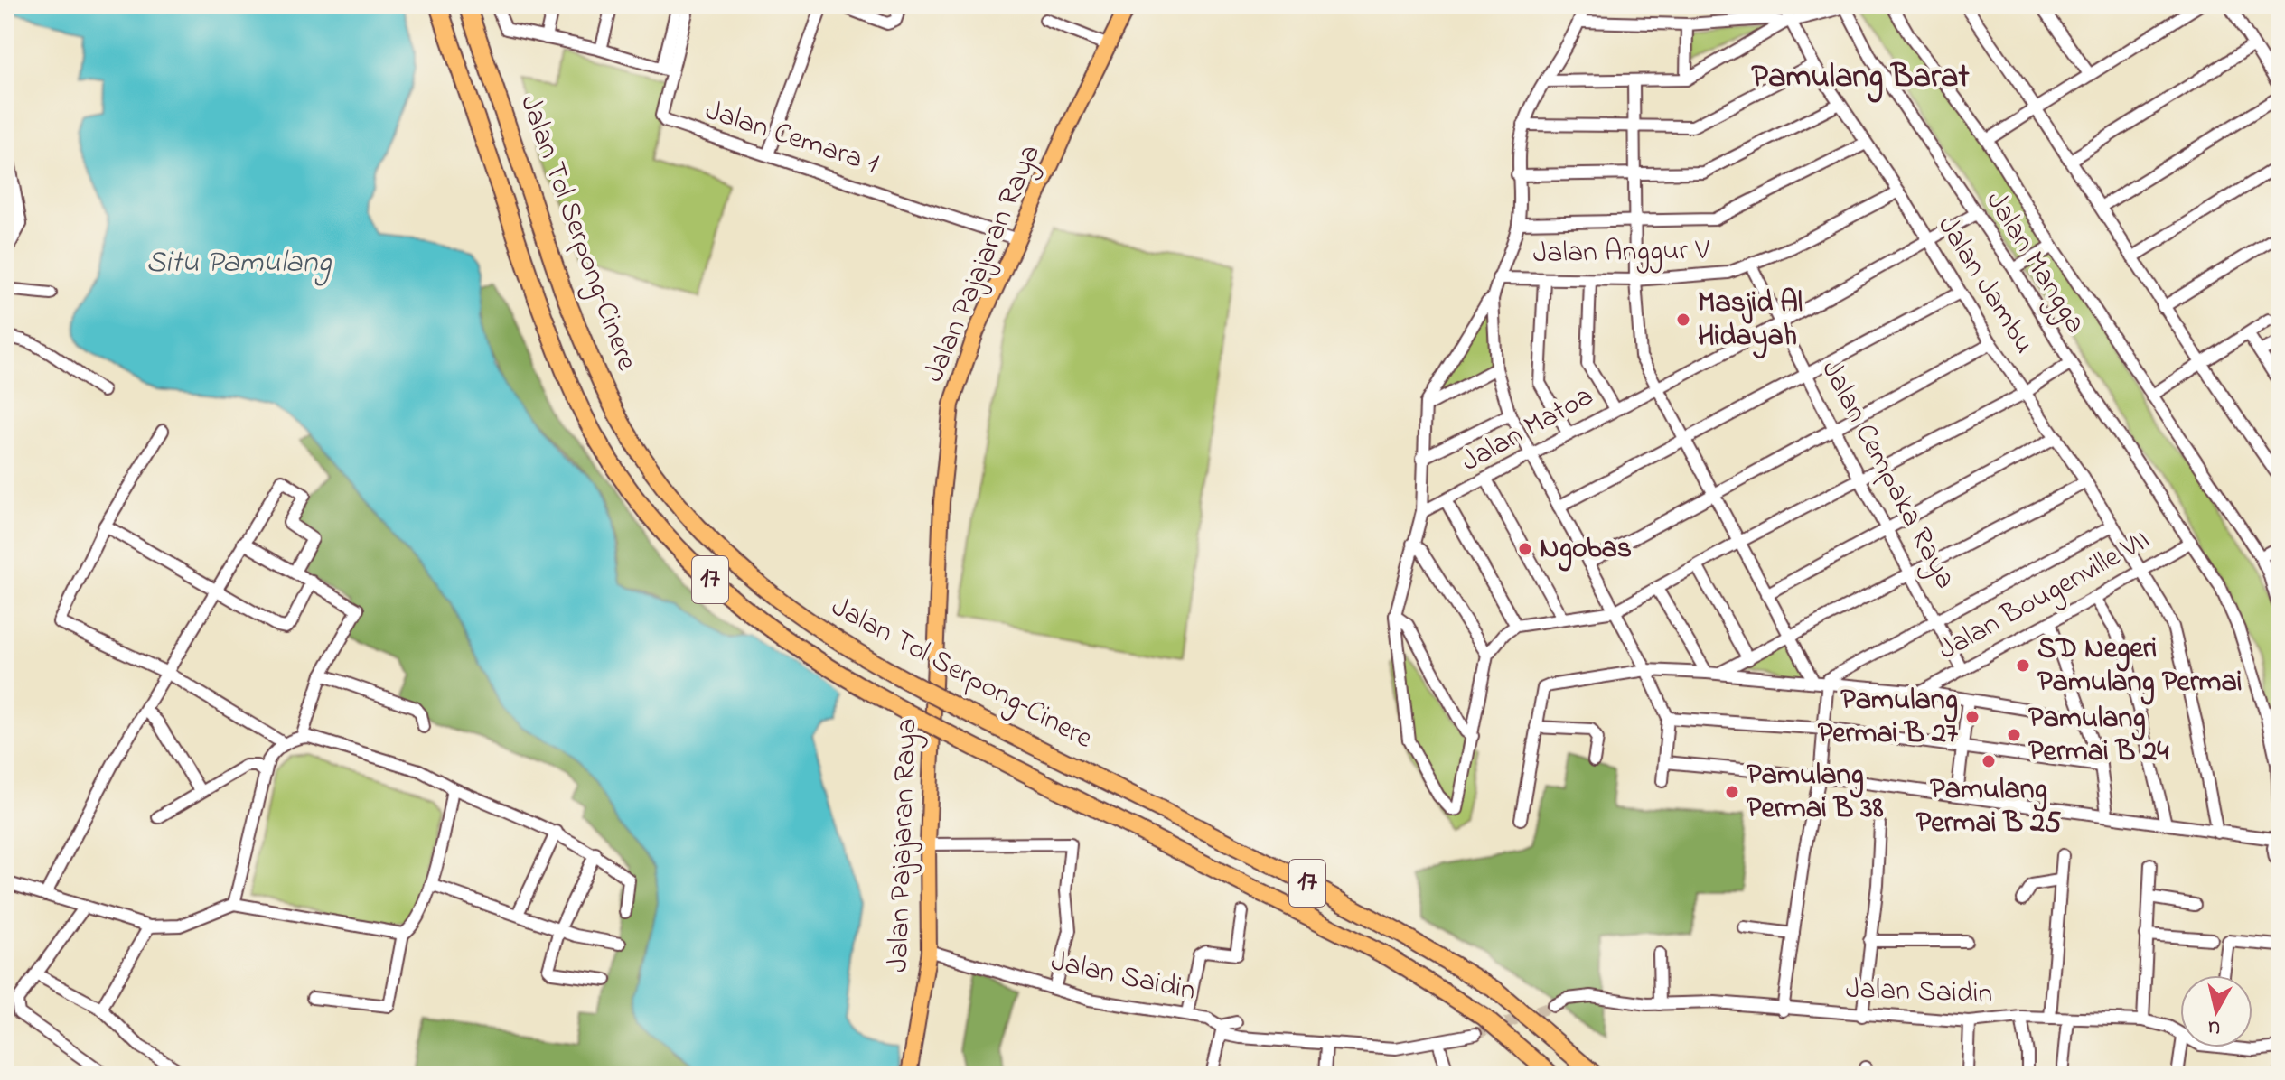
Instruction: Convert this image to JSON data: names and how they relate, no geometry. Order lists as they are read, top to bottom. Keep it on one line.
{"streets":{"highway":["Jalan Tol Serpong–Cinere","17"],"main road":["Jalan Pajajaran Raya"],"street":["Jalan Cemara 1","Jalan Anggur V","Jalan Mangga","Jalan Jambu","Jalan Matoa","Jalan Cempaka Raya","Jalan Bougenville VII","Jalan Saidin"]},"crossings":[["Jalan Cemara 1","Jalan Pajajaran Raya"],["Jalan Anggur V","Jalan Jambu"],["Jalan Anggur V","Jalan Cempaka Raya"],["Jalan Mangga","Jalan Bougenville VII"],["Jalan Pajajaran Raya","Jalan Saidin"],["Jalan Jambu","Jalan Bougenville VII"],["Jalan Matoa","Jalan Cempaka Raya"],["Jalan Cempaka Raya","Jalan Bougenville VII"]],"districts":["Pamulang Barat"],"water":["Situ Pamulang"],"places":["Masjid Al Hidayah","Ngobas","SD Negeri Pamulang Permai","Pamulang Permai B 27","Pamulang Permai B 24","Pamulang Permai B 25","Pamulang Permai B 38"],"north":"bottom"}
